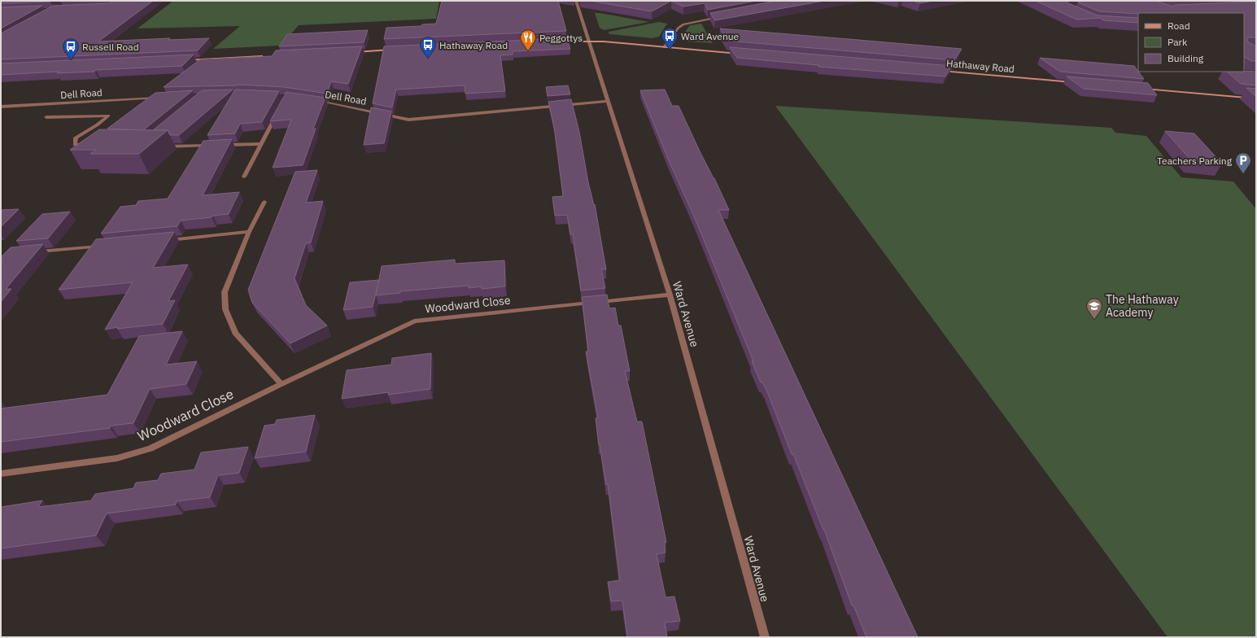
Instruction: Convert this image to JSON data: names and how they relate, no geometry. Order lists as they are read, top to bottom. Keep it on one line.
{"streets":{"street":["Hathaway Road","Dell Road","Woodward Close","Ward Avenue"]},"crossings":[["Dell Road","Ward Avenue"],["Woodward Close","Ward Avenue"]],"places":{"bus stop":["Ward Avenue","Hathaway Road","Russell Road"],"restaurant":["Peggottys"],"parking":["Teachers Parking"],"school or university":["The Hathaway Academy"]},"legend":["Road","Park","Building"]}
